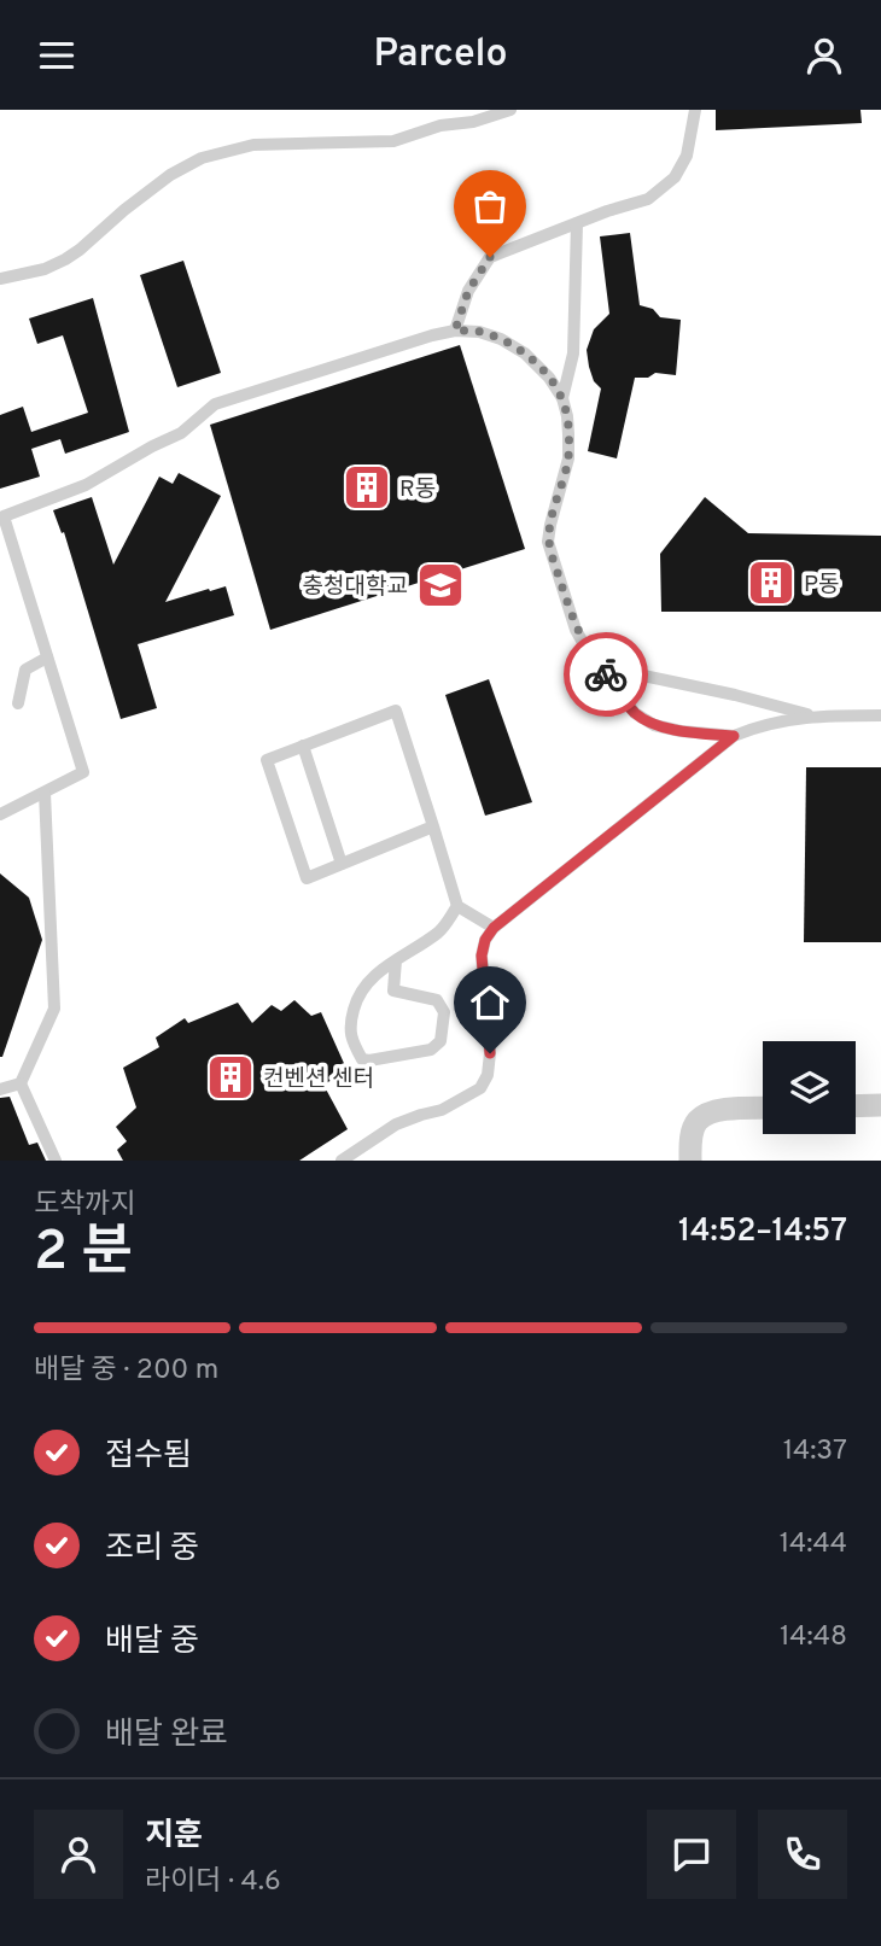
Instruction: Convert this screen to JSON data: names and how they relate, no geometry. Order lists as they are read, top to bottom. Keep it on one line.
{"places":{"building":["R동","P동","컨벤션 센터"],"school or university":["충청대학교"]},"page":{"header":"Parcelo","heading":["2 분","도착까지","14:52–14:57"],"panel":["지훈","라이더 · 4.6"],"bar":"배달 중 · 200 m","list":[["접수됨","14:37"],["조리 중","14:44"],["배달 중","14:48"],"배달 완료"]}}
